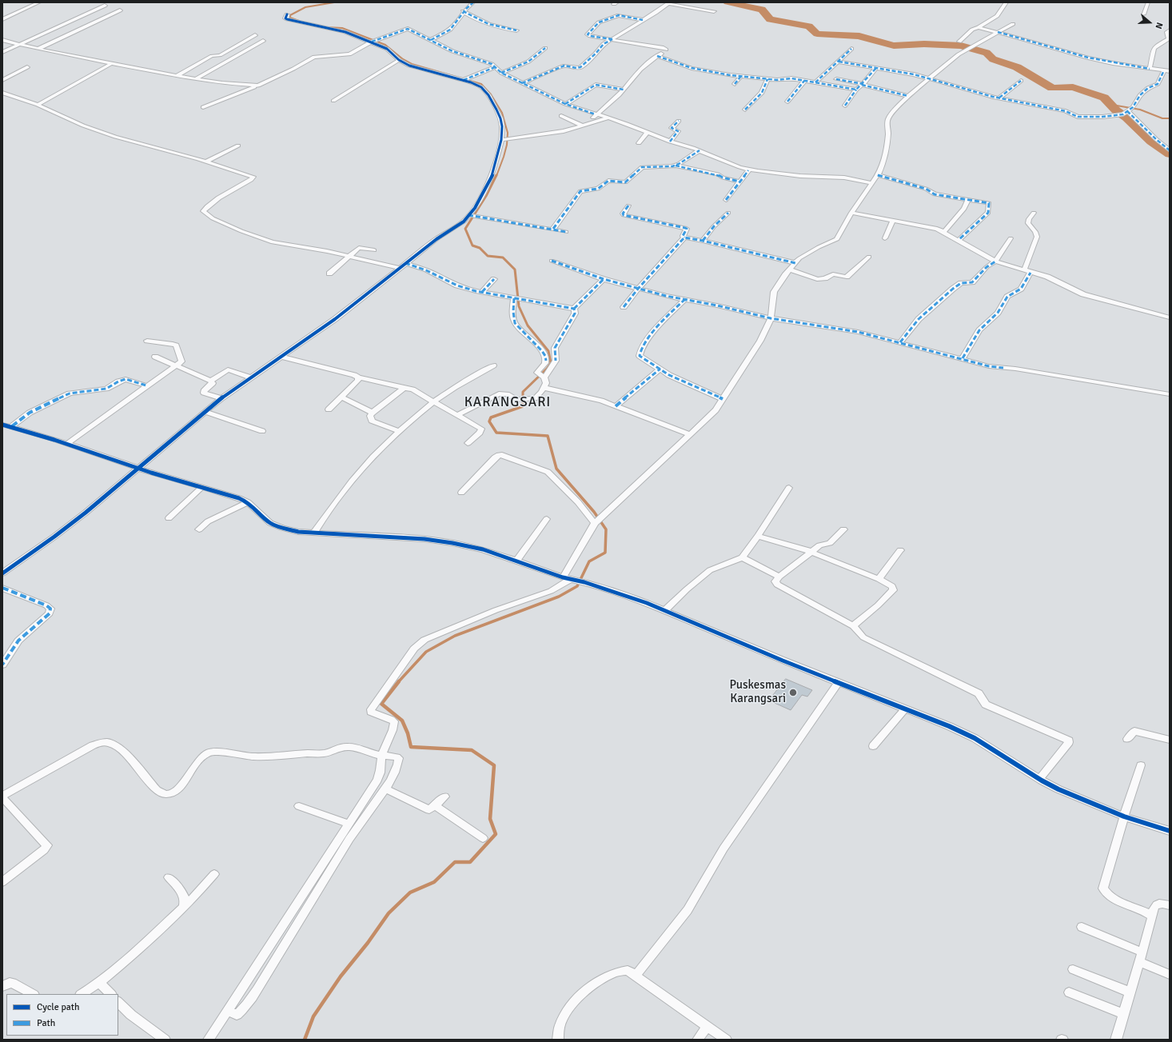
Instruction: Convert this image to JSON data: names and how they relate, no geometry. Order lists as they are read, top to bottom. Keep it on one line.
{"districts":["KARANGSARI"],"places":["Puskesmas Karangsari"],"legend":["Cycle path","Path"],"north":"right"}
